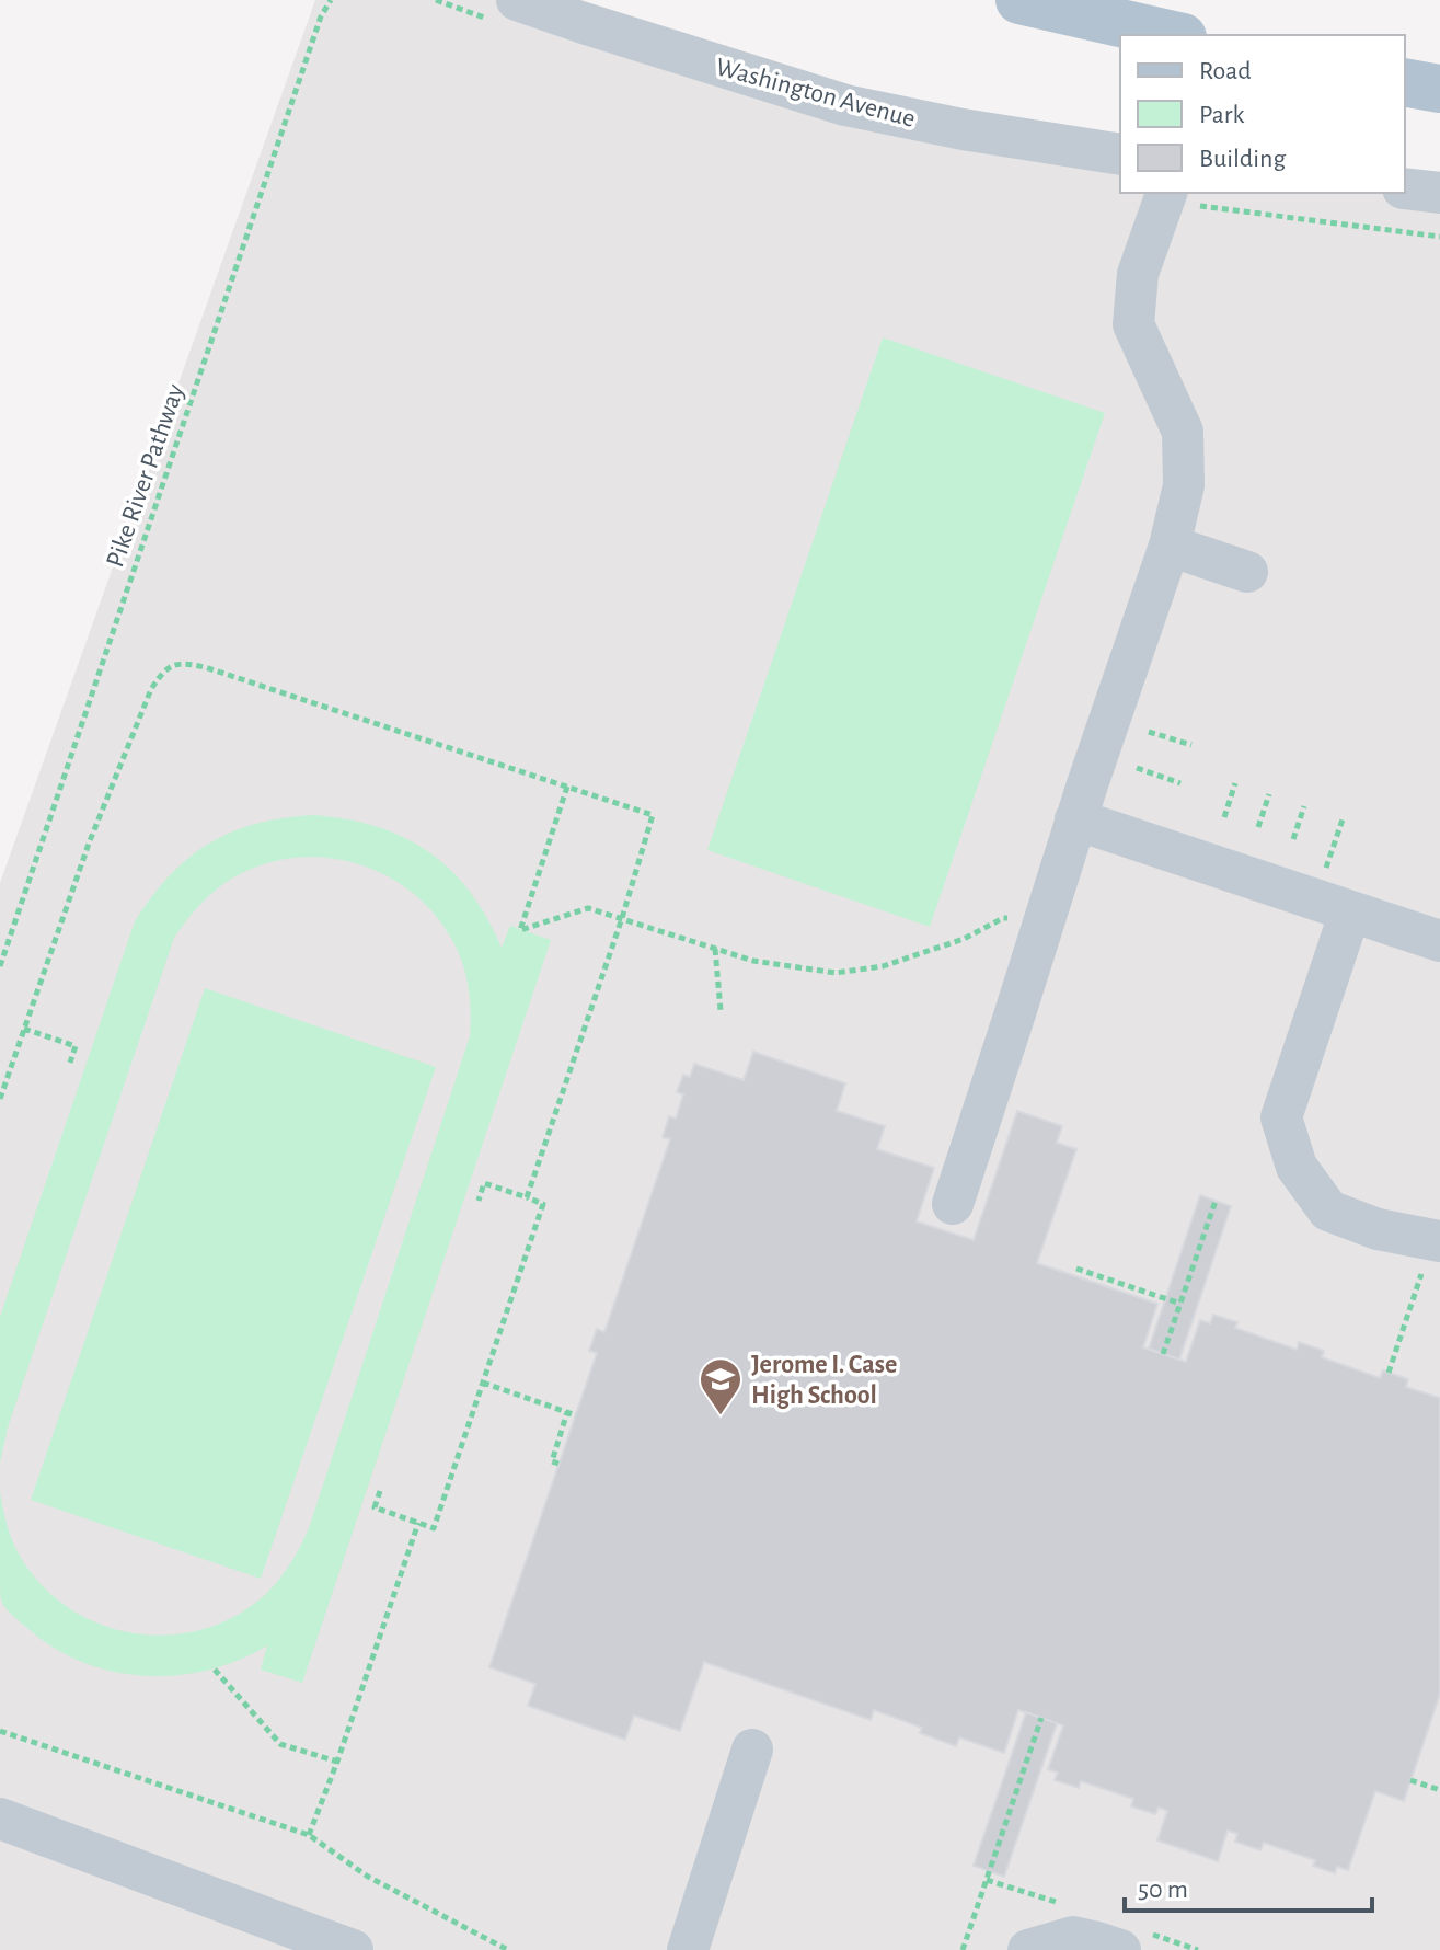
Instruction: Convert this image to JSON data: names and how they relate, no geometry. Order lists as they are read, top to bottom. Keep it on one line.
{"streets":{"street":["Washington Avenue"],"path":["Pike River Pathway"]},"places":{"school or university":["Jerome I. Case High School"]},"legend":["Road","Park","Building"],"scale_bar":"50 m"}
